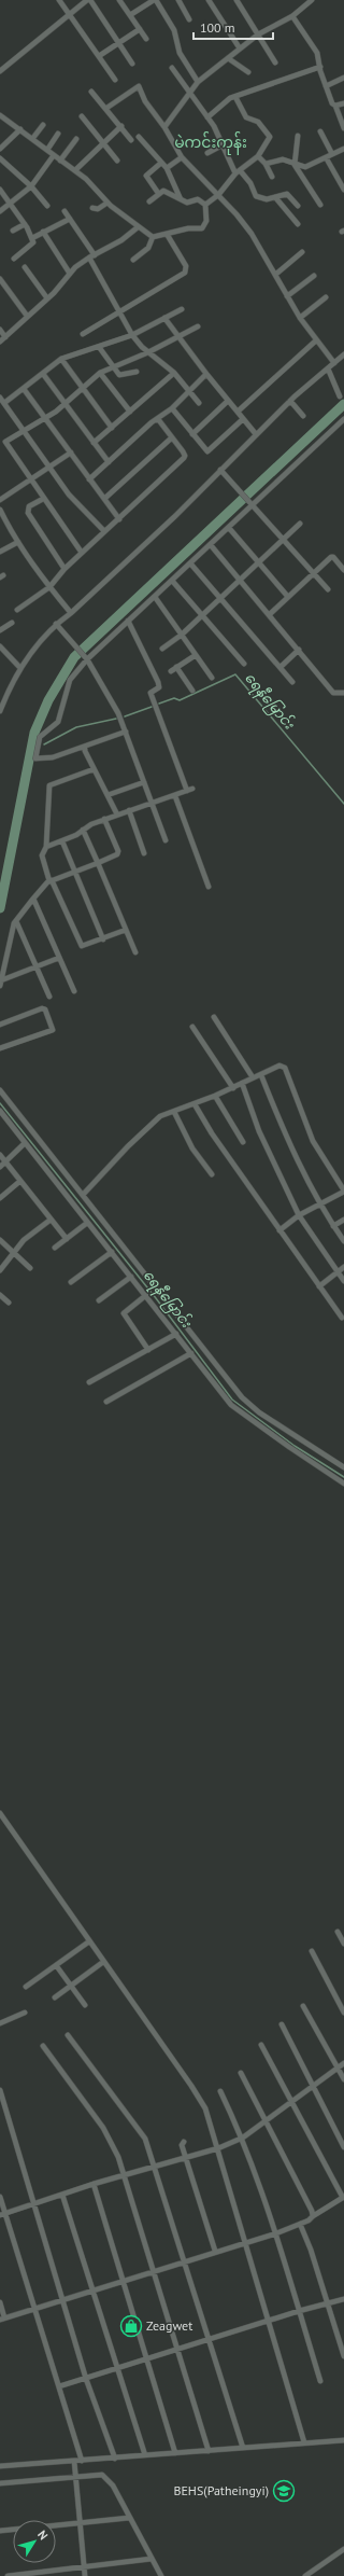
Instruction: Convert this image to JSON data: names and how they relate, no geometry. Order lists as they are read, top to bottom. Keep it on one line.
{"districts":["မဲကင်းကုန်း"],"water":["ရေနီမြောင်း"],"places":{"shop":["Zeagwet"],"school or university":["BEHS(Patheingyi)"]},"scale_bar":"100 m","north":"top right"}
